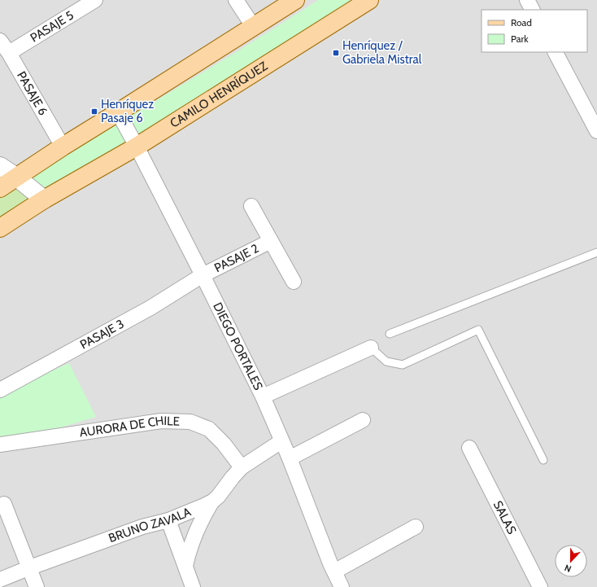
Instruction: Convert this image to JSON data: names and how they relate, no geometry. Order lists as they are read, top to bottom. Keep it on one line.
{"streets":{"main road":["CAMILO HENRÍQUEZ"],"street":["PASAJE 5","PASAJE 6","PASAJE 2","PASAJE 3","DIEGO PORTALES","AURORA DE CHILE","SALAS","BRUNO ZAVALA"]},"crossings":[["PASAJE 5","PASAJE 6"],["CAMILO HENRÍQUEZ","DIEGO PORTALES"],["PASAJE 2","PASAJE 3"],["PASAJE 2","DIEGO PORTALES"],["PASAJE 3","DIEGO PORTALES"],["DIEGO PORTALES","BRUNO ZAVALA"],["AURORA DE CHILE","BRUNO ZAVALA"]],"places":{"transit":["Henríquez / Gabriela Mistral","Henríquez Pasaje 6"]},"legend":["Road","Park"],"north":"bottom"}
